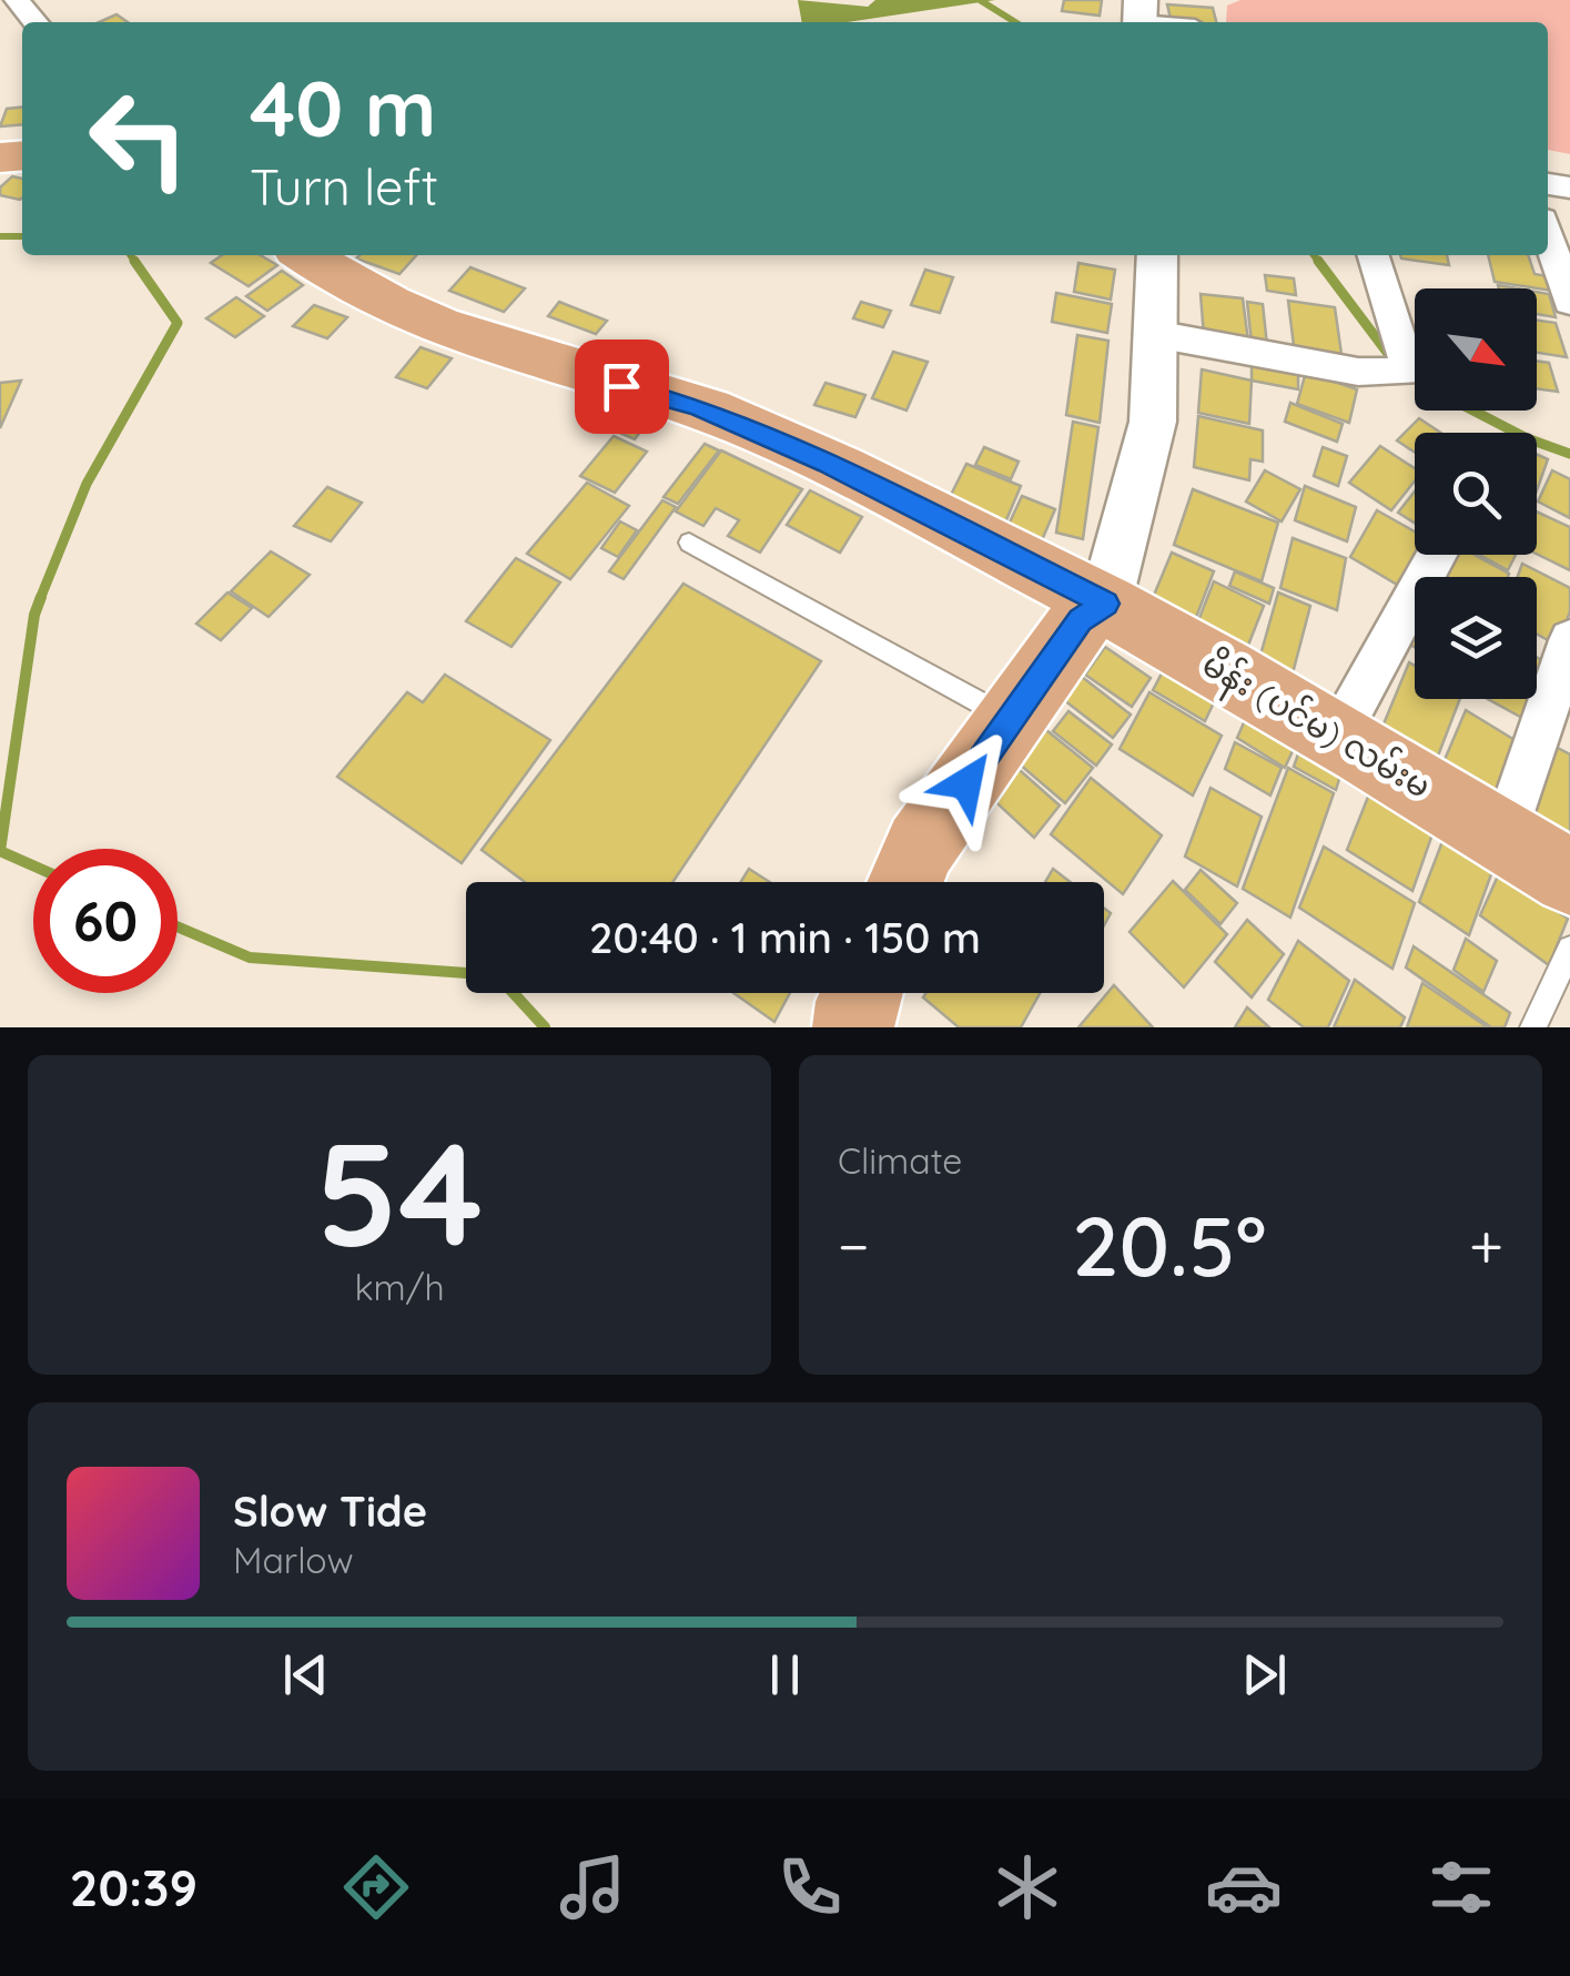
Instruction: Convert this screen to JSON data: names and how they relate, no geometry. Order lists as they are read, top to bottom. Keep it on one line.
{"streets":{"main road":["မိန်း (ပင်မ) လမ်းမ"]},"north":"bottom right","page":{"turn":["40 m","Turn left"],"limit":"60","trip":"20:40 · 1 min · 150 m","tile":[["54","km/h"],"Climate"],"heat":["−","20.5°","+"],"song":["Slow Tide","Marlow"],"tabs":"20:39"}}
